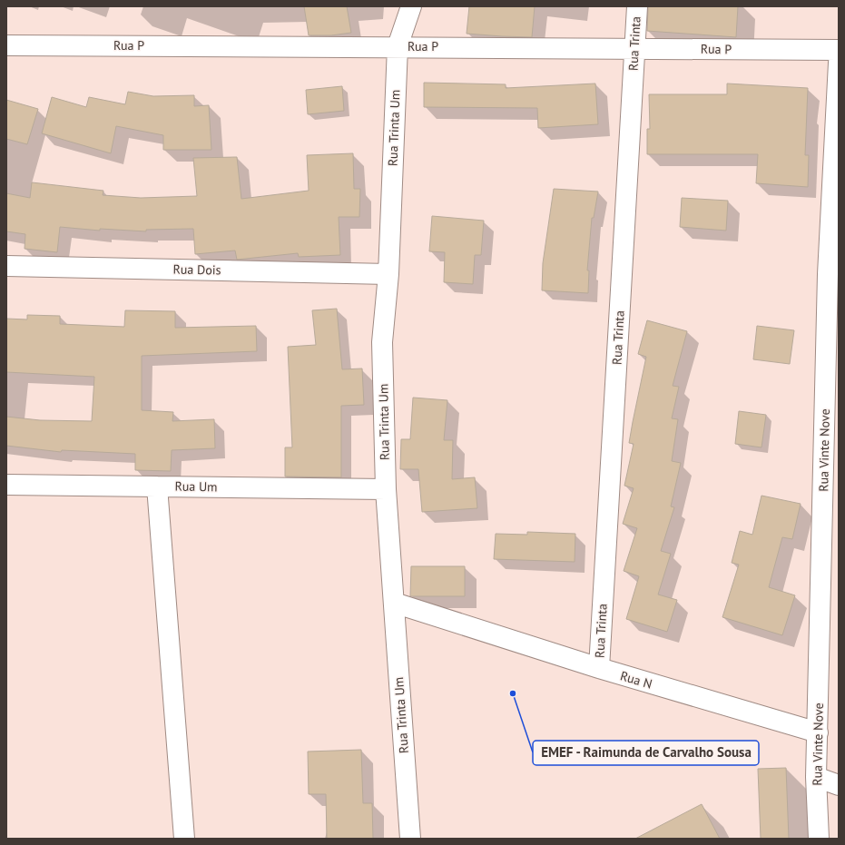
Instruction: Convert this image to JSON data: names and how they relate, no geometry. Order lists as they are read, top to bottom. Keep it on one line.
{"streets":{"street":["Rua Trinta","Rua P","Rua Trinta Um","Rua Dois","Rua Vinte Nove","Rua Um","Rua N"]},"crossings":[["Rua Trinta","Rua P"],["Rua Trinta","Rua N"],["Rua P","Rua Trinta Um"],["Rua Trinta Um","Rua Dois"],["Rua Trinta Um","Rua Um"],["Rua Trinta Um","Rua N"],["Rua Vinte Nove","Rua N"]],"places":["EMEF - Raimunda de Carvalho Sousa"]}
